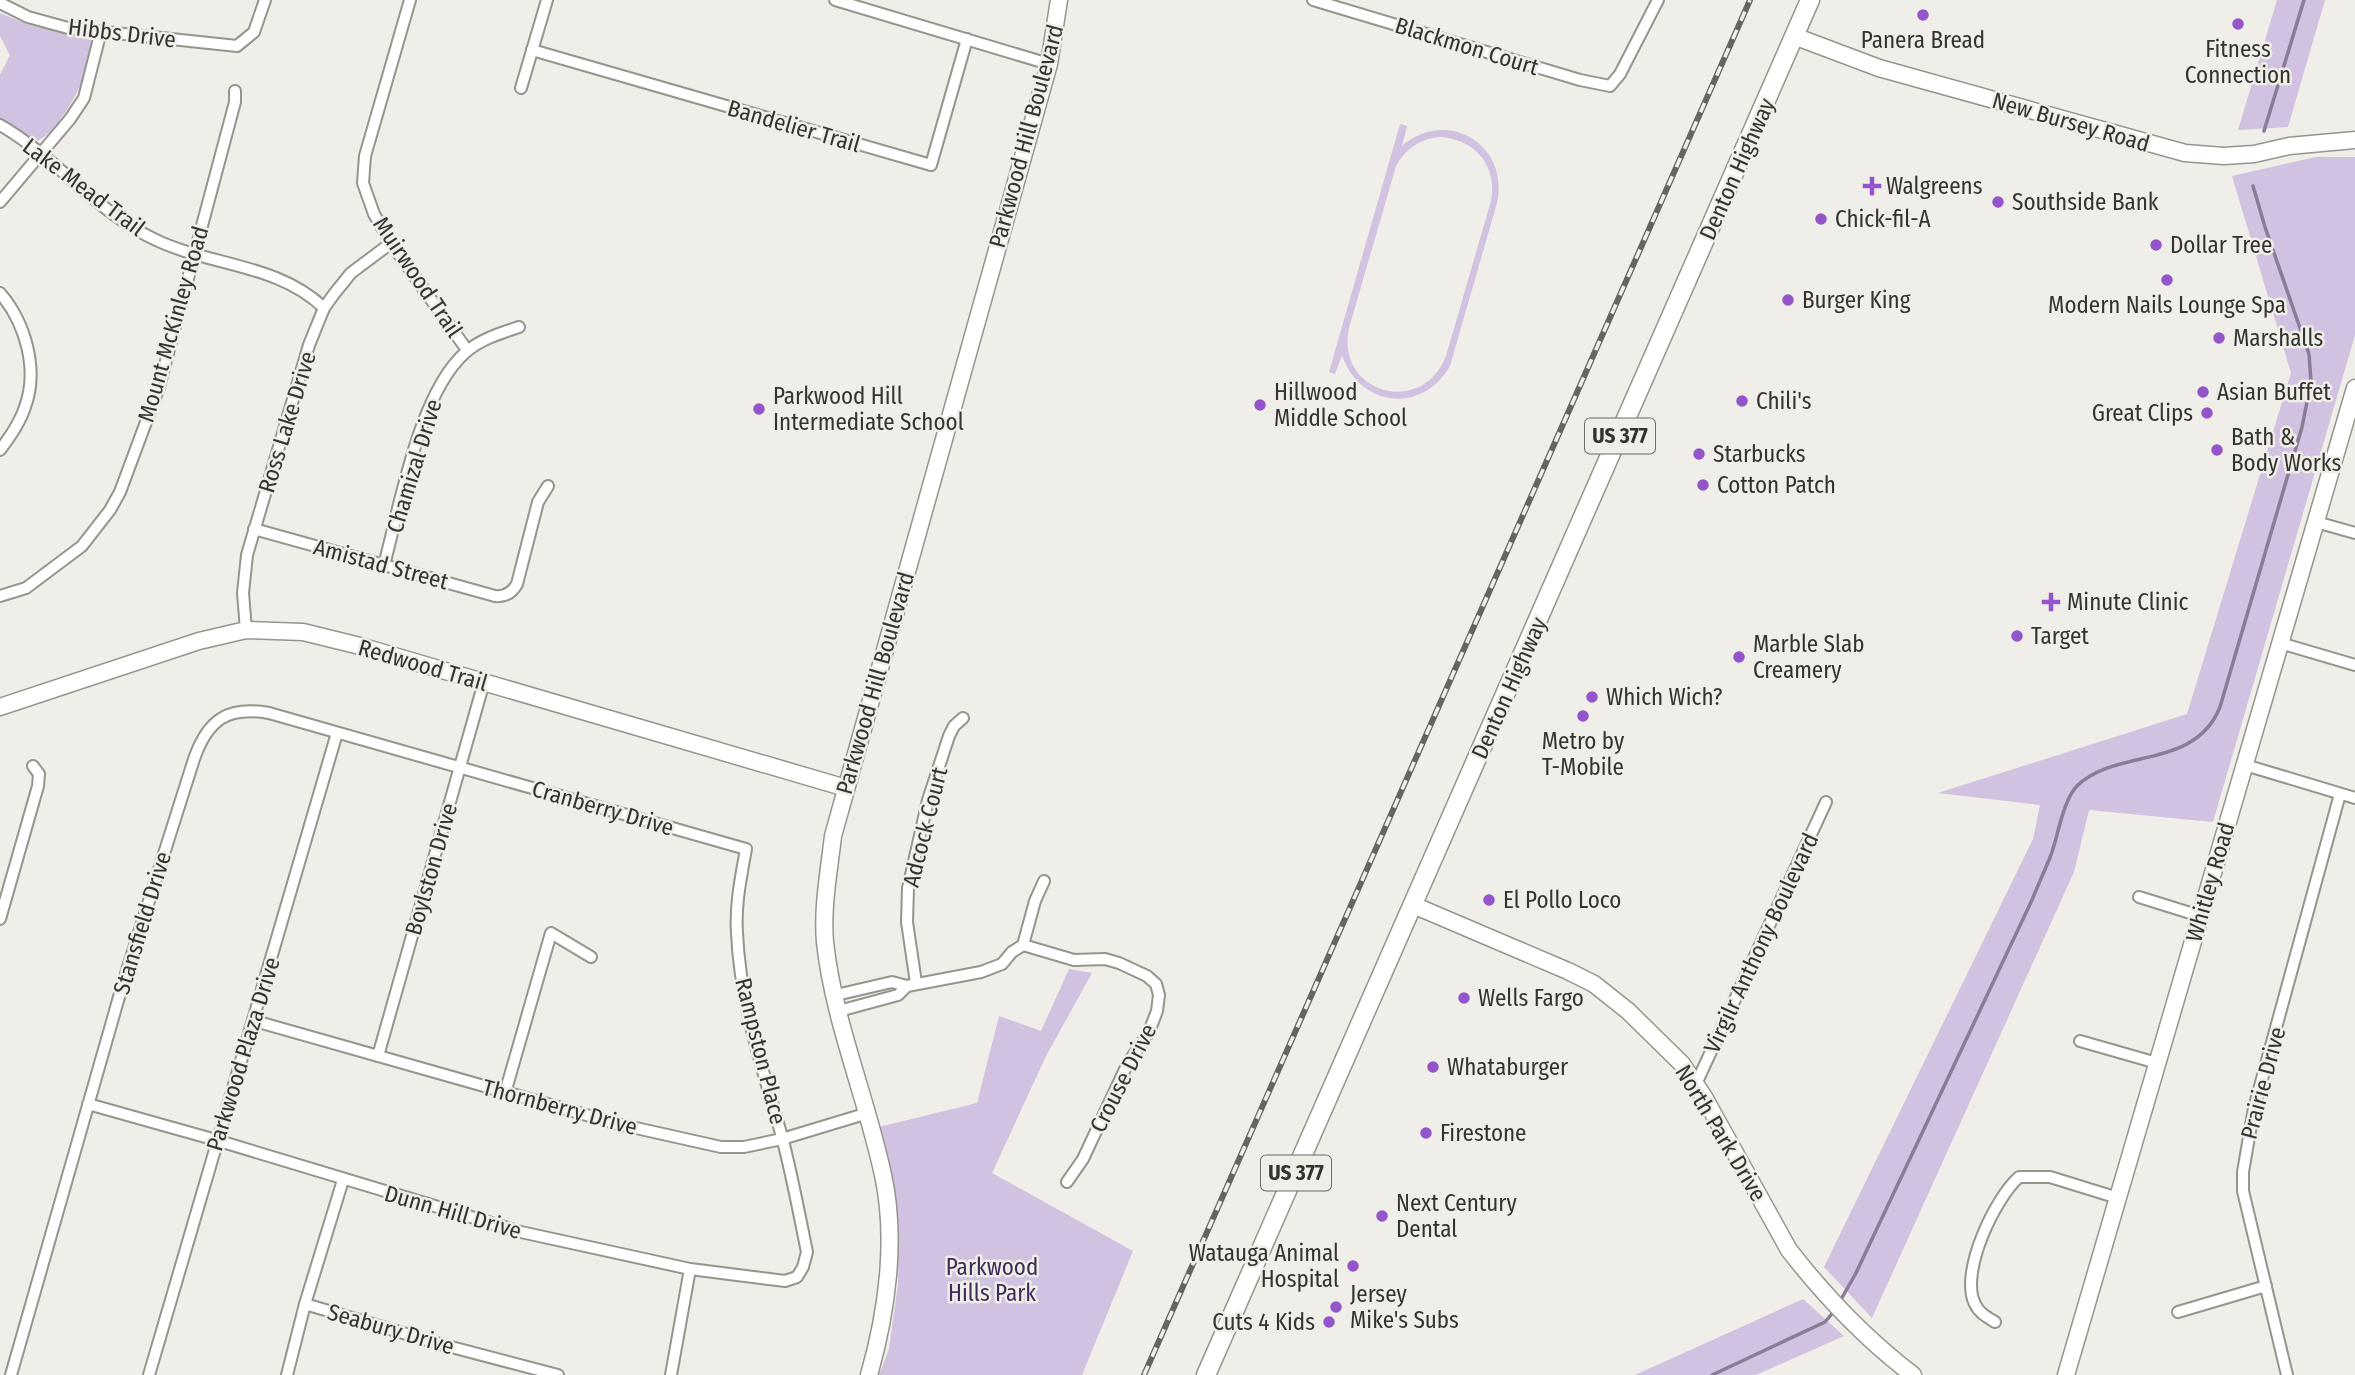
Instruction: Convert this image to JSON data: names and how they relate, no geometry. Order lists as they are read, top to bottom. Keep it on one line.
{"streets":{"main road":["Denton Highway","US 377"],"street":["Hibbs Drive","Blackmon Court","New Bursey Road","Bandelier Trail","Parkwood Hill Boulevard","Lake Mead Trail","Muirwood Trail","Mount McKinley Road","Ross Lake Drive","Chamizal Drive","Amistad Street","Redwood Trail","Cranberry Drive","Adcock Court","Boylston Drive","Whitley Road","Stansfield Drive","Virgilr Anthony Boulevard","Rampston Place","Parkwood Plaza Drive","Crouse Drive","Prairie Drive","Thornberry Drive","North Park Drive","Dunn Hill Drive","Seabury Drive"]},"crossings":[["New Bursey Road","Denton Highway"],["Parkwood Hill Boulevard","Redwood Trail"],["Parkwood Hill Boulevard","Thornberry Drive"],["Denton Highway","North Park Drive"],["Lake Mead Trail","Mount McKinley Road"],["Lake Mead Trail","Ross Lake Drive"],["Muirwood Trail","Ross Lake Drive"],["Muirwood Trail","Chamizal Drive"],["Ross Lake Drive","Amistad Street"],["Ross Lake Drive","Redwood Trail"],["Chamizal Drive","Amistad Street"],["Redwood Trail","Boylston Drive"],["Cranberry Drive","Boylston Drive"],["Cranberry Drive","Stansfield Drive"],["Cranberry Drive","Rampston Place"],["Boylston Drive","Stansfield Drive"],["Boylston Drive","Thornberry Drive"],["Stansfield Drive","Parkwood Plaza Drive"],["Stansfield Drive","Dunn Hill Drive"],["Virgilr Anthony Boulevard","North Park Drive"],["Rampston Place","Thornberry Drive"],["Rampston Place","Dunn Hill Drive"],["Parkwood Plaza Drive","Thornberry Drive"],["Parkwood Plaza Drive","Dunn Hill Drive"]],"parks":["Parkwood Hills Park"],"places":{"other":["Panera Bread","Fitness Connection","Southside Bank","Chick-fil-A","Dollar Tree","Modern Nails Lounge Spa","Burger King","Marshalls","Asian Buffet","Chili's","Hillwood Middle School","Parkwood Hill Intermediate School","Great Clips","Bath & Body Works","Starbucks","Cotton Patch","Target","Marble Slab Creamery","Which Wich?","Metro by T-Mobile","El Pollo Loco","Wells Fargo","Whataburger","Firestone","Next Century Dental","Watauga Animal Hospital","Jersey Mike's Subs","Cuts 4 Kids"],"health":["Walgreens","Minute Clinic"]}}
